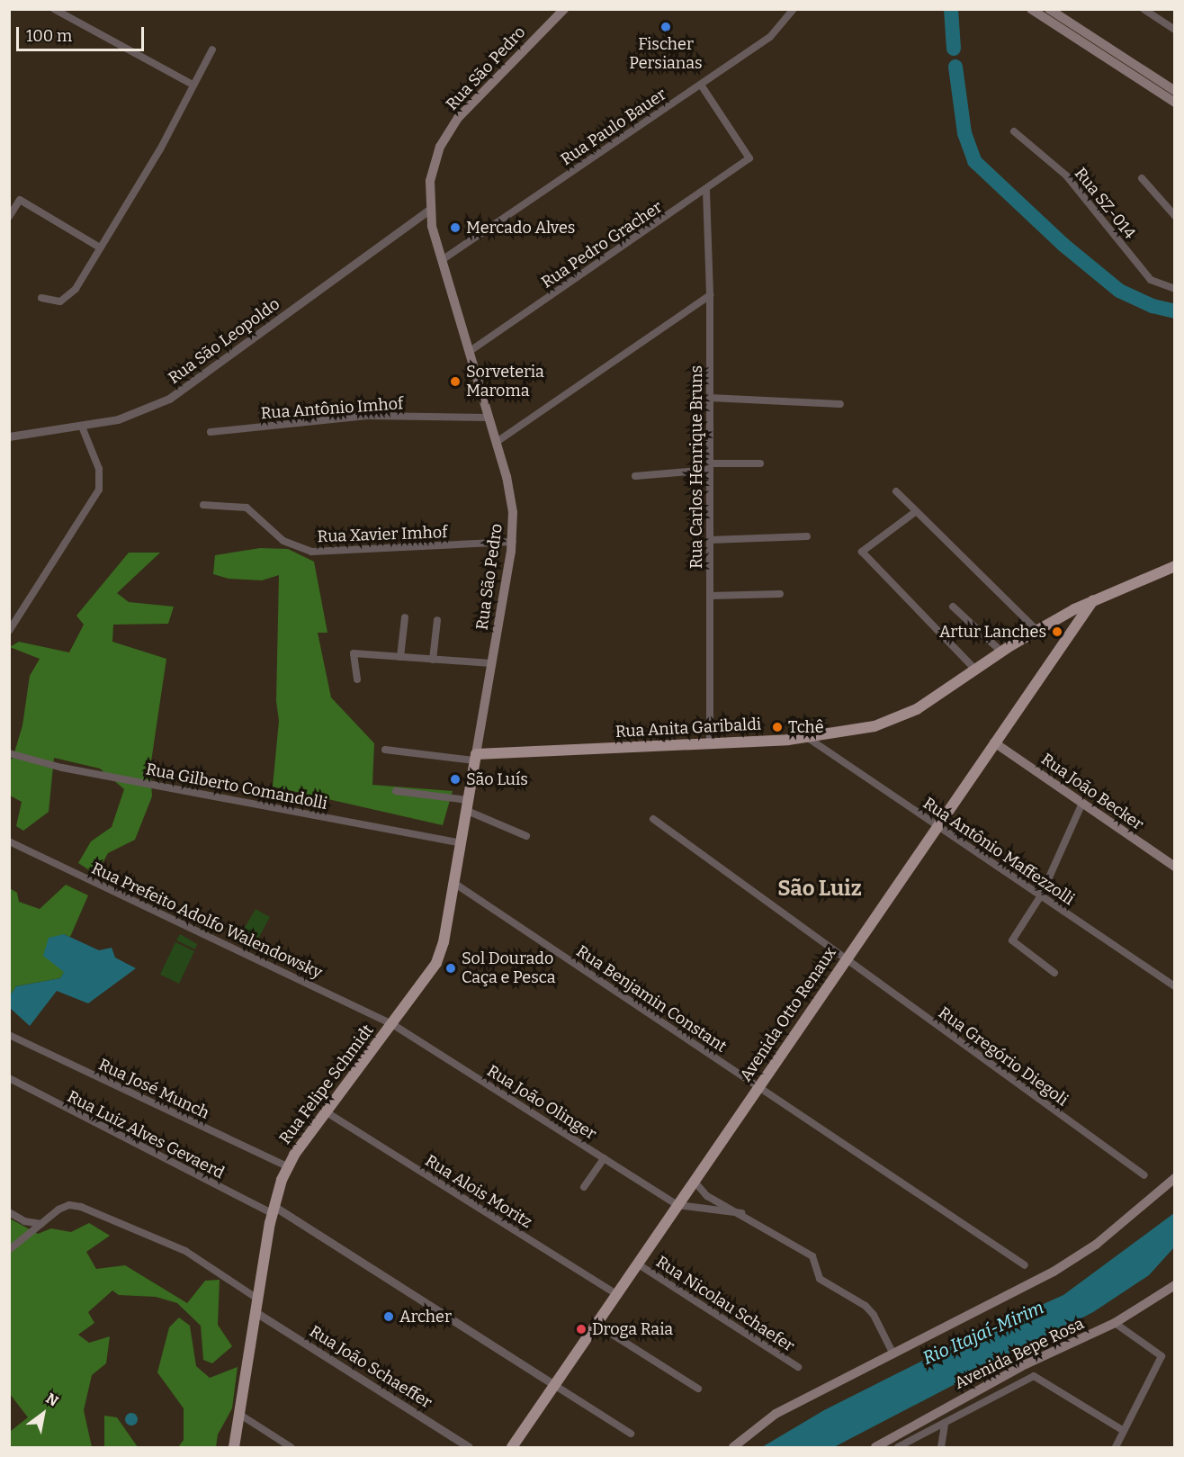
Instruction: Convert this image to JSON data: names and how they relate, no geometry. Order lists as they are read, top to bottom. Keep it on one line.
{"streets":{"main road":["Rua São Pedro","Rua Anita Garibaldi","Rua João Becker","Avenida Otto Renaux","Rua Felipe Schmidt","Avenida Bepe Rosa"],"street":["Rua Paulo Bauer","Rua SZ-014","Rua Pedro Gracher","Rua São Leopoldo","Rua Antônio Imhof","Rua Carlos Henrique Bruns","Rua Xavier Imhof","Rua Gilberto Comandolli","Rua Antônio Maffezzolli","Rua Prefeito Adolfo Walendowsky","Rua Benjamin Constant","Rua Gregório Diegoli","Rua José Munch","Rua João Olinger","Rua Luiz Alves Gevaerd","Rua Alois Moritz","Rua Nicolau Schaefer","Rua João Schaeffer"]},"crossings":[["Rua São Pedro","Rua Paulo Bauer"],["Rua São Pedro","Rua Pedro Gracher"],["Rua São Pedro","Rua São Leopoldo"],["Rua São Pedro","Rua Antônio Imhof"],["Rua São Pedro","Rua Xavier Imhof"],["Rua São Pedro","Rua Anita Garibaldi"],["Rua São Pedro","Rua Felipe Schmidt"],["Rua Paulo Bauer","Rua Pedro Gracher"],["Rua Pedro Gracher","Rua Carlos Henrique Bruns"],["Rua Carlos Henrique Bruns","Rua Anita Garibaldi"],["Rua Anita Garibaldi","Rua Antônio Maffezzolli"],["Rua Anita Garibaldi","Avenida Otto Renaux"],["Rua Anita Garibaldi","Rua Felipe Schmidt"],["Rua Gilberto Comandolli","Rua Felipe Schmidt"],["Rua João Becker","Avenida Otto Renaux"],["Rua Antônio Maffezzolli","Avenida Otto Renaux"],["Rua Prefeito Adolfo Walendowsky","Rua Felipe Schmidt"],["Rua Prefeito Adolfo Walendowsky","Rua João Olinger"],["Rua Benjamin Constant","Avenida Otto Renaux"],["Rua Benjamin Constant","Rua Felipe Schmidt"],["Avenida Otto Renaux","Rua Gregório Diegoli"],["Avenida Otto Renaux","Rua João Olinger"],["Avenida Otto Renaux","Rua Alois Moritz"],["Avenida Otto Renaux","Rua Nicolau Schaefer"],["Rua Felipe Schmidt","Rua José Munch"],["Rua Felipe Schmidt","Rua João Olinger"],["Rua Felipe Schmidt","Rua Luiz Alves Gevaerd"],["Rua Felipe Schmidt","Rua Alois Moritz"],["Rua Felipe Schmidt","Rua João Schaeffer"]],"districts":["São Luiz"],"water":["Rio Itajaí-Mirim"],"places":["Fischer Persianas","Mercado Alves","Sorveteria Maroma","Artur Lanches","Tchê","São Luís","Sol Dourado Caça e Pesca","Archer","Droga Raia"],"scale_bar":"100 m","north":"top right"}
